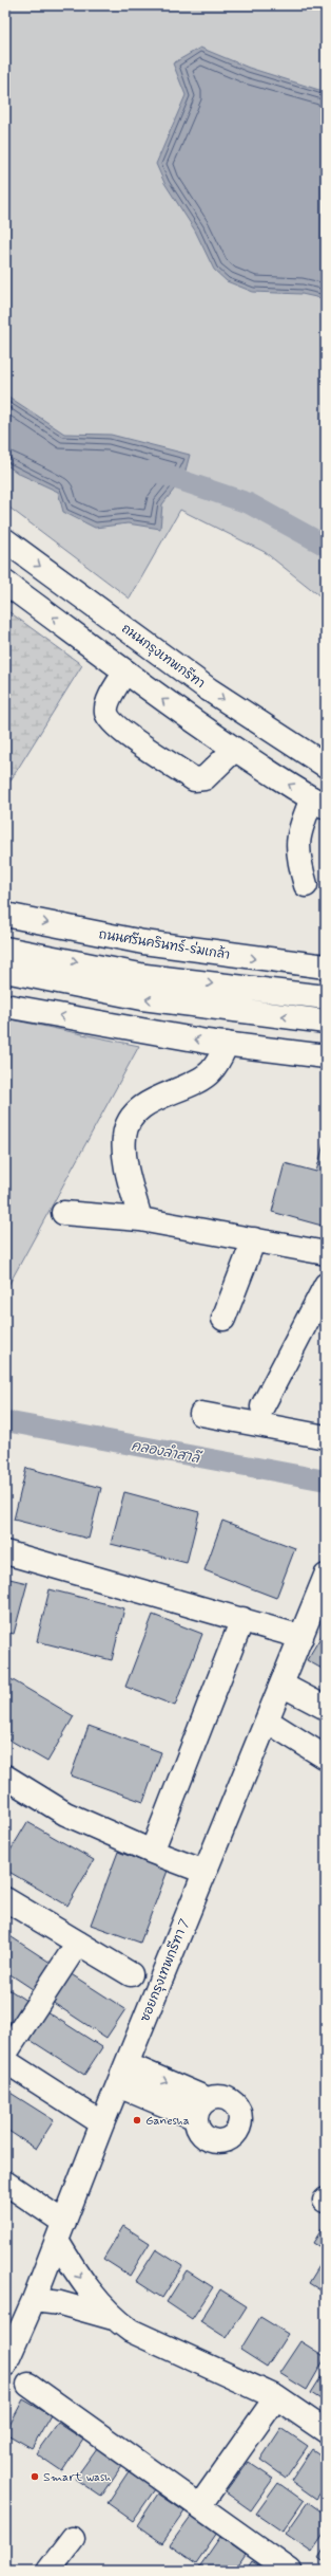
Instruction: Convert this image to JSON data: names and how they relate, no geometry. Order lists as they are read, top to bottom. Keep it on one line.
{"streets":{"street":["ถนนกรุงเทพกรีฑา","ถนนศรีนครินทร์-ร่มเกล้า","ซอยกรุงเทพกรีฑา 7"]},"water":["คลองลำสาลี"],"places":["Ganesha","Smart wash"]}
